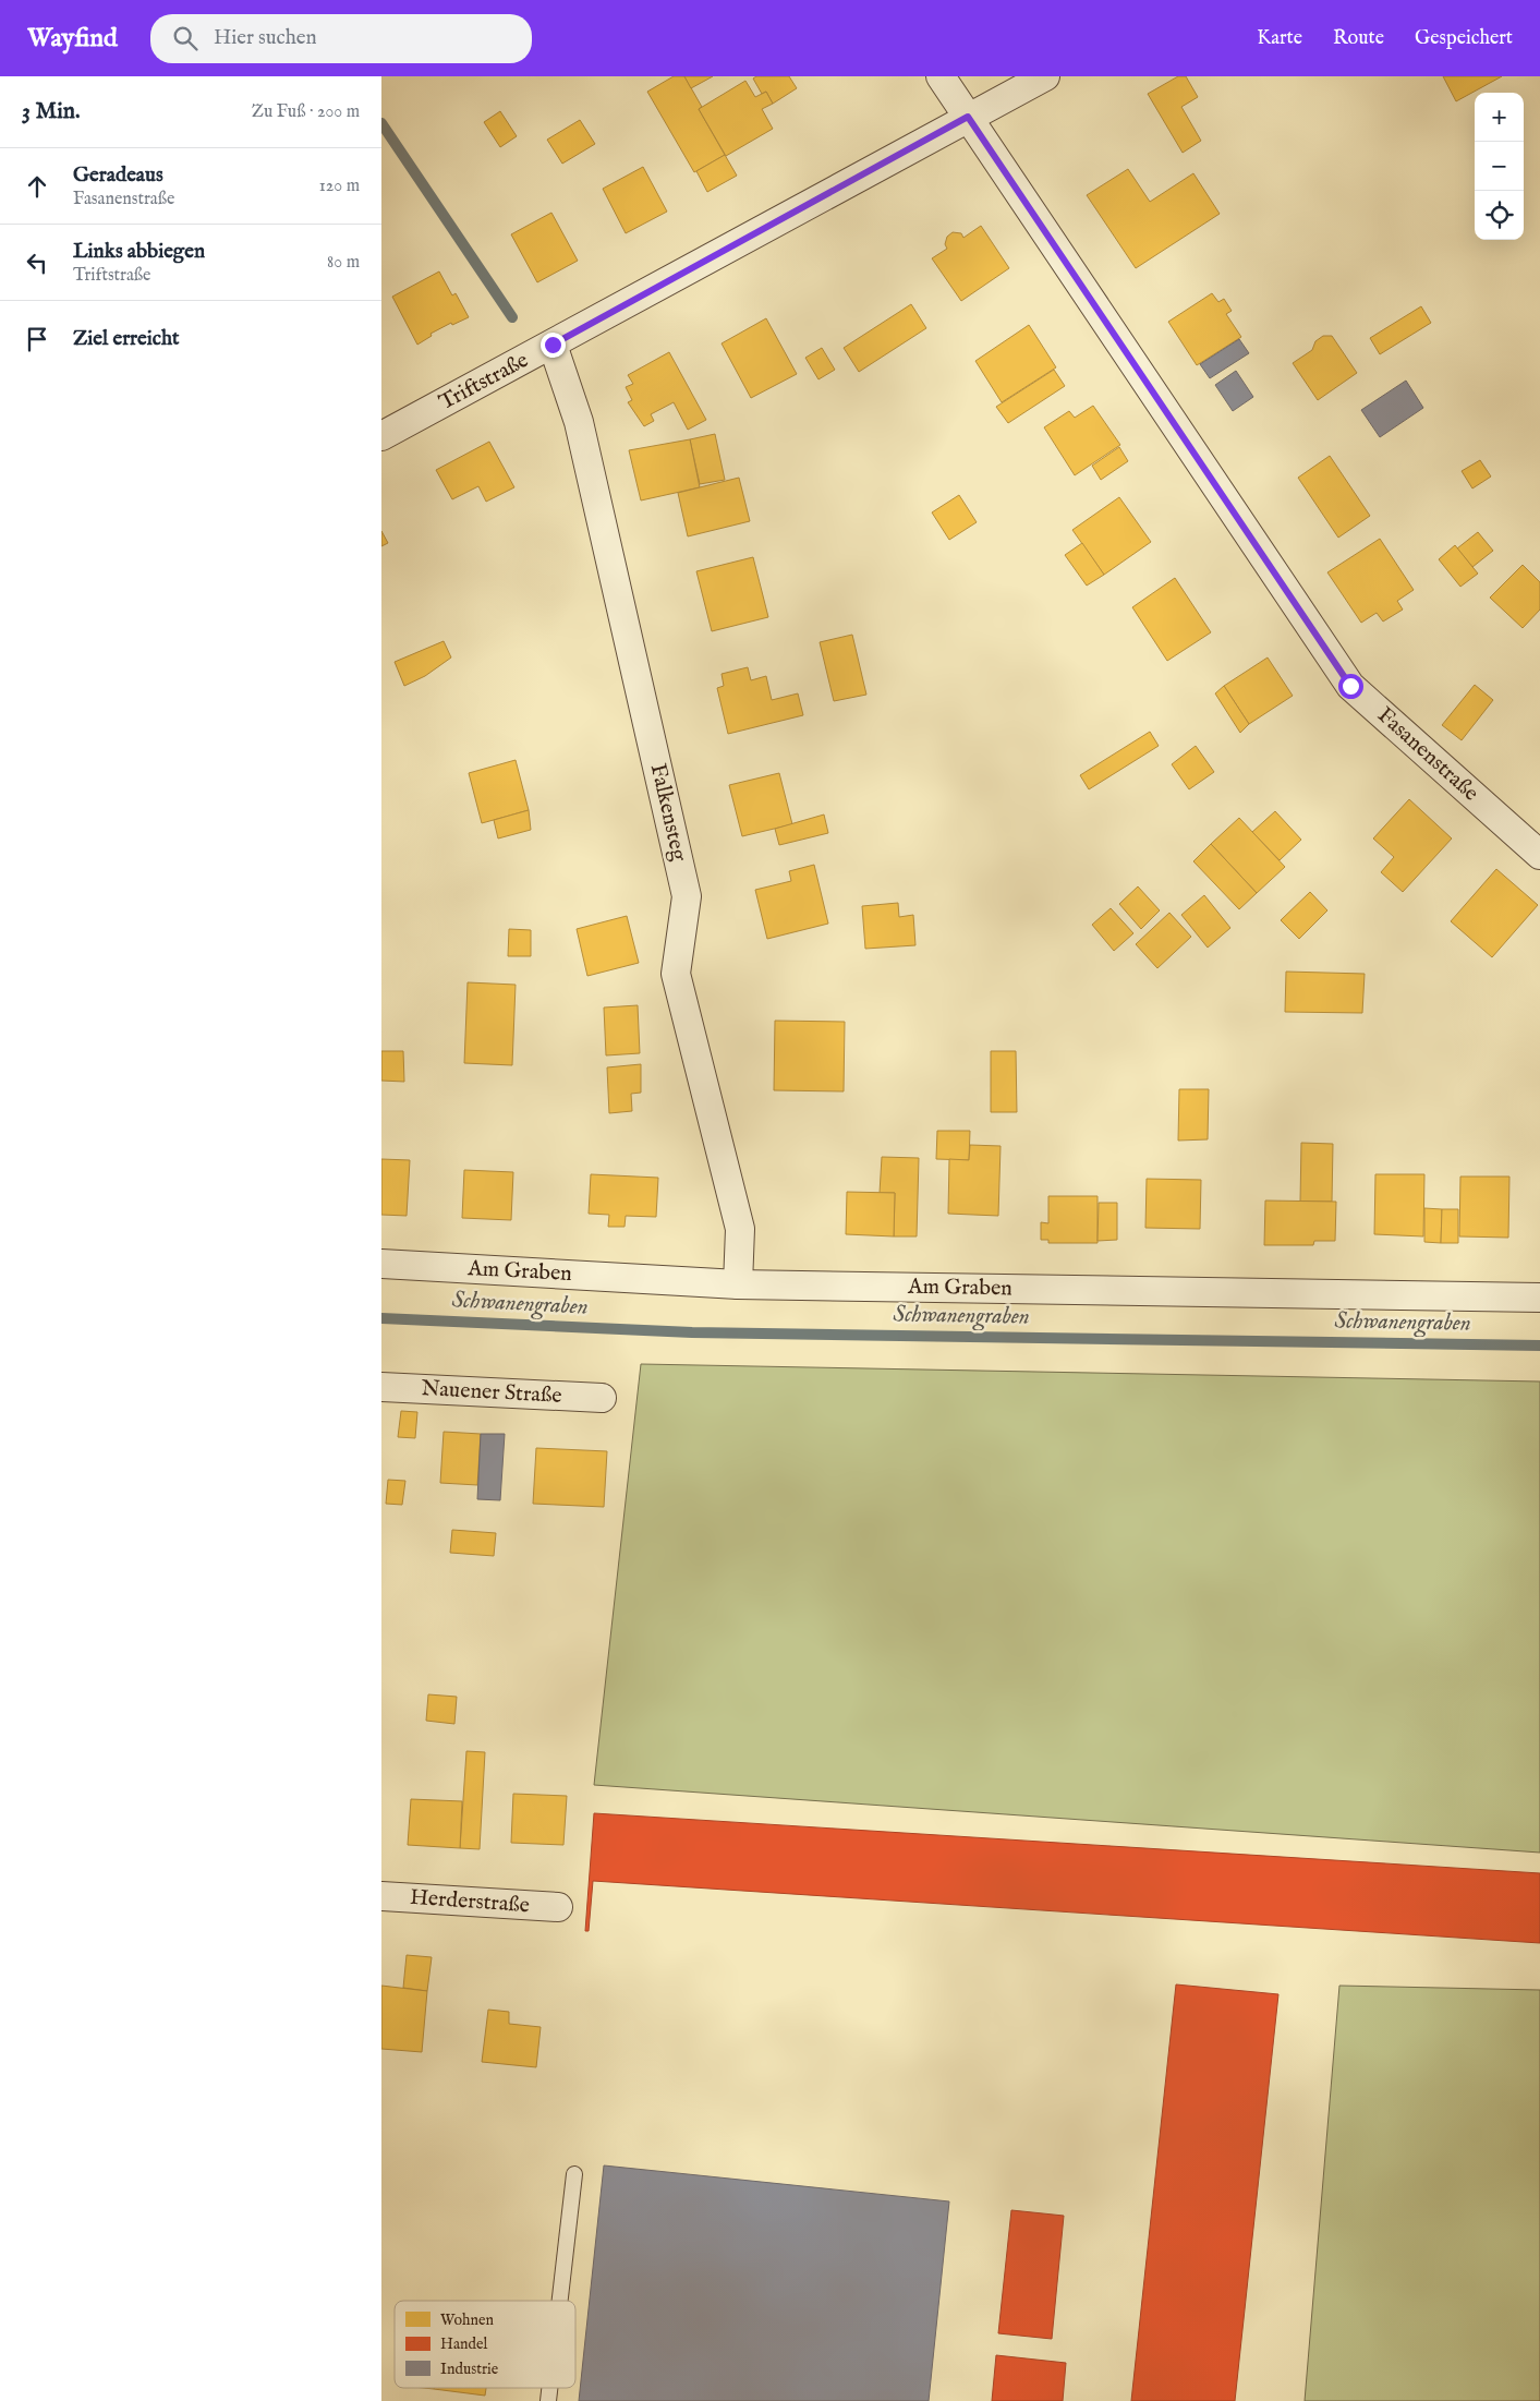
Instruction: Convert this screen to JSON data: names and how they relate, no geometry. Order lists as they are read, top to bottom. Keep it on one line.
{"streets":{"street":["Triftstraße","Fasanenstraße","Falkensteg","Am Graben","Nauener Straße","Herderstraße"]},"crossings":[["Triftstraße","Fasanenstraße"],["Triftstraße","Falkensteg"],["Falkensteg","Am Graben"]],"water":["Schwanengraben"],"legend":["Wohnen","Handel","Industrie"],"page":{"header":"Wayfind","search":"Hier suchen","nav":["Karte","Route","Gespeichert"],"heading":["3 Min.","Zu Fuß · 200 m"],"map_buttons":["+","−"],"list":[["Geradeaus","Fasanenstraße","120 m"],["Links abbiegen","Triftstraße","80 m"],"Ziel erreicht"]}}
